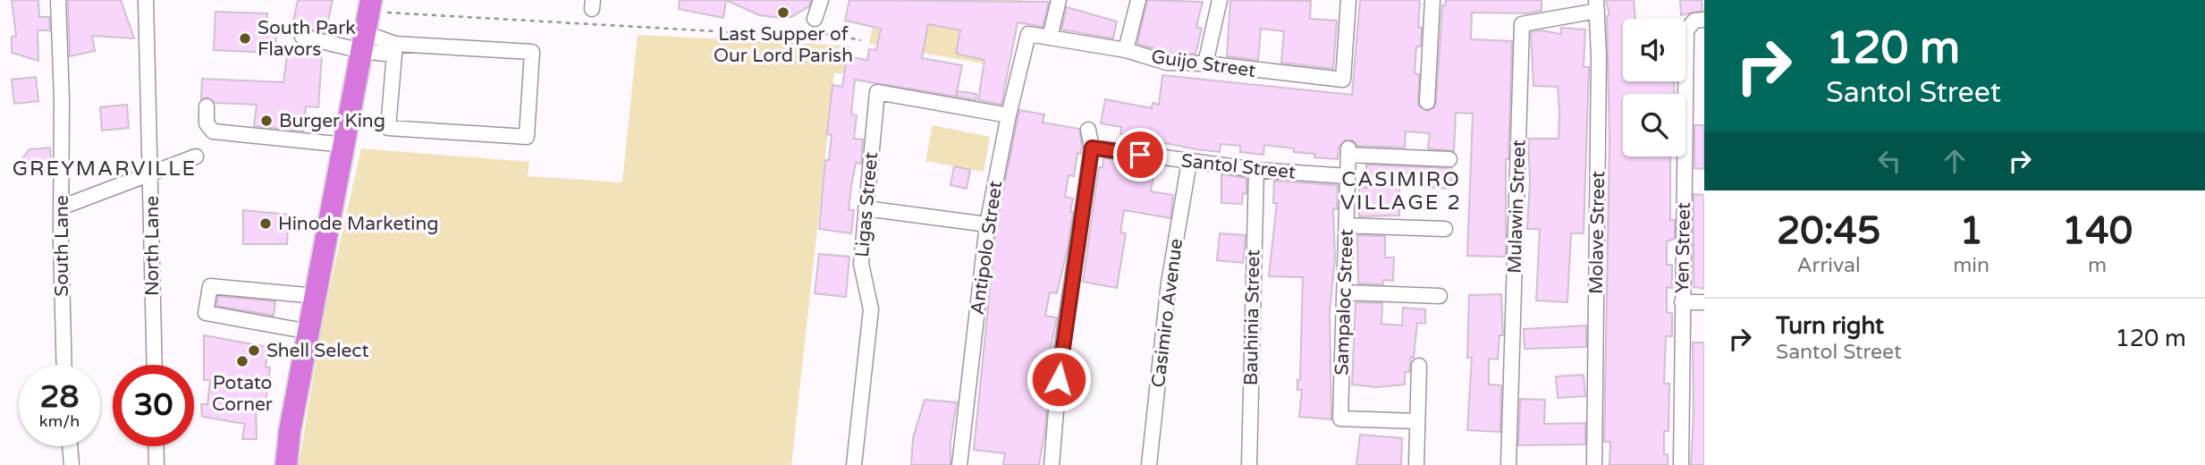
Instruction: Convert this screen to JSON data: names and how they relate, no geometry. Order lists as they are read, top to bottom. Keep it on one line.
{"streets":{"street":["Guijo Street","Santol Street","Ligas Street","Mulawin Street","Molave Street","South Lane","North Lane","Antipolo Street","Yen Street","Sampaloc Street","Casimiro Avenue","Bauhinia Street"]},"crossings":[["Guijo Street","Antipolo Street"],["Santol Street","Sampaloc Street"],["Santol Street","Casimiro Avenue"],["Santol Street","Bauhinia Street"],["Ligas Street","Antipolo Street"],["Mulawin Street","Molave Street"]],"districts":["GREYMARVILLE","CASIMIRO VILLAGE 2"],"places":["Last Supper of Our Lord Parish","South Park Flavors","Burger King","Hinode Marketing","Shell Select","Potato Corner"],"page":{"turn":["120 m","Santol Street"],"eta":["20:45","Arrival","1","min","140","m"],"list":[{"name":"Turn right","note":"Santol Street","value":"120 m"}],"speed":"28 km/h","limit":"30"}}
